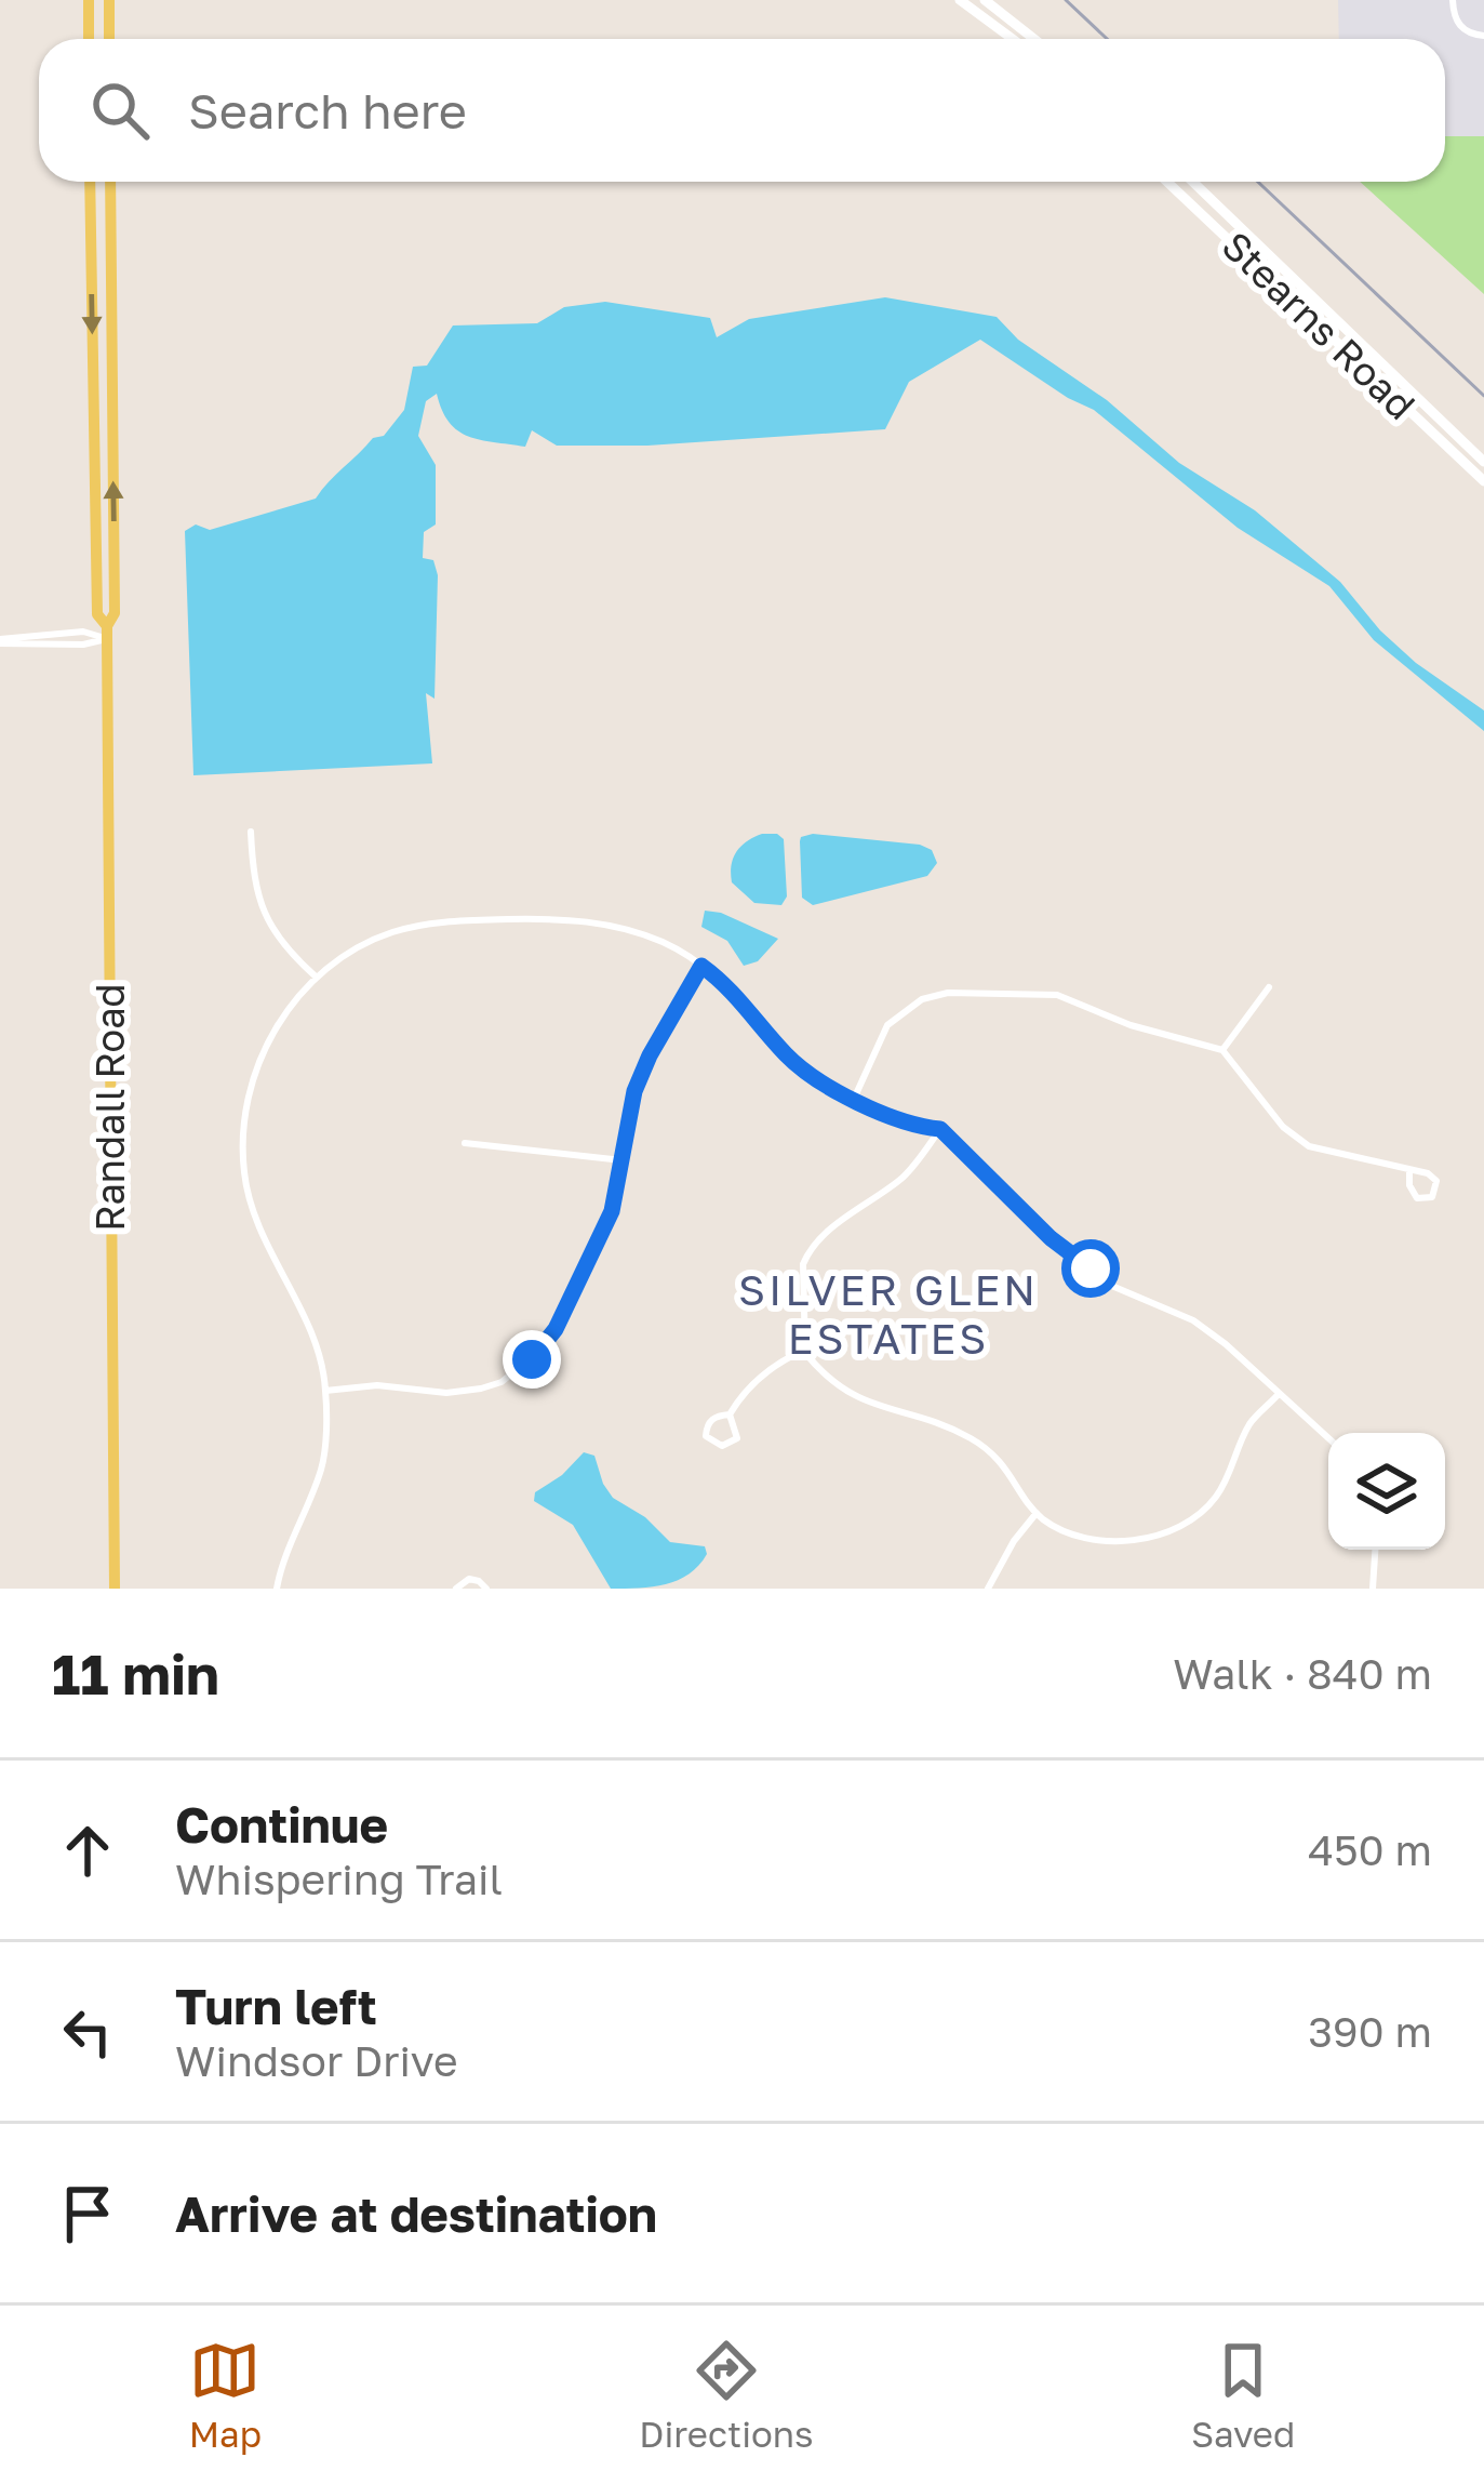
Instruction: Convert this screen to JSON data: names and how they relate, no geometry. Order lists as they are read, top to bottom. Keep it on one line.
{"streets":{"main road":["Stearns Road","Randall Road"]},"districts":["SILVER GLEN ESTATES"],"page":{"search":"Search here","heading":["11 min","Walk · 840 m"],"list":[["Continue","Whispering Trail","450 m"],["Turn left","Windsor Drive","390 m"],"Arrive at destination"],"nav":["Map","Directions","Saved"]}}
